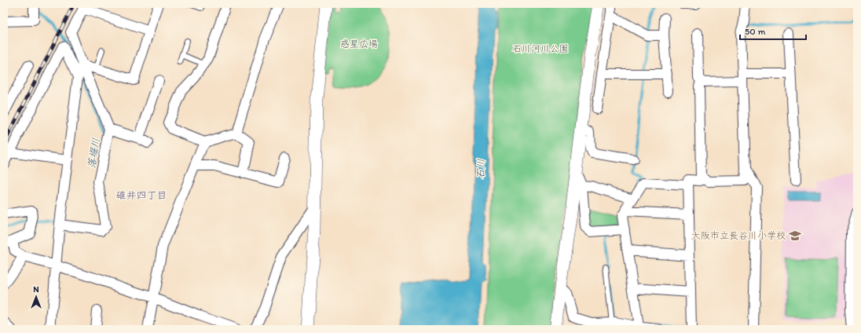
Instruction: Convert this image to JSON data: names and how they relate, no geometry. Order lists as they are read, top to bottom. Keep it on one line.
{"districts":["碓井四丁目"],"water":["落堀川","石川"],"parks":["惑星広場","石川河川公園"],"places":{"school or university":["大阪市立長谷川小学校"]},"scale_bar":"50 m","north":"top"}
